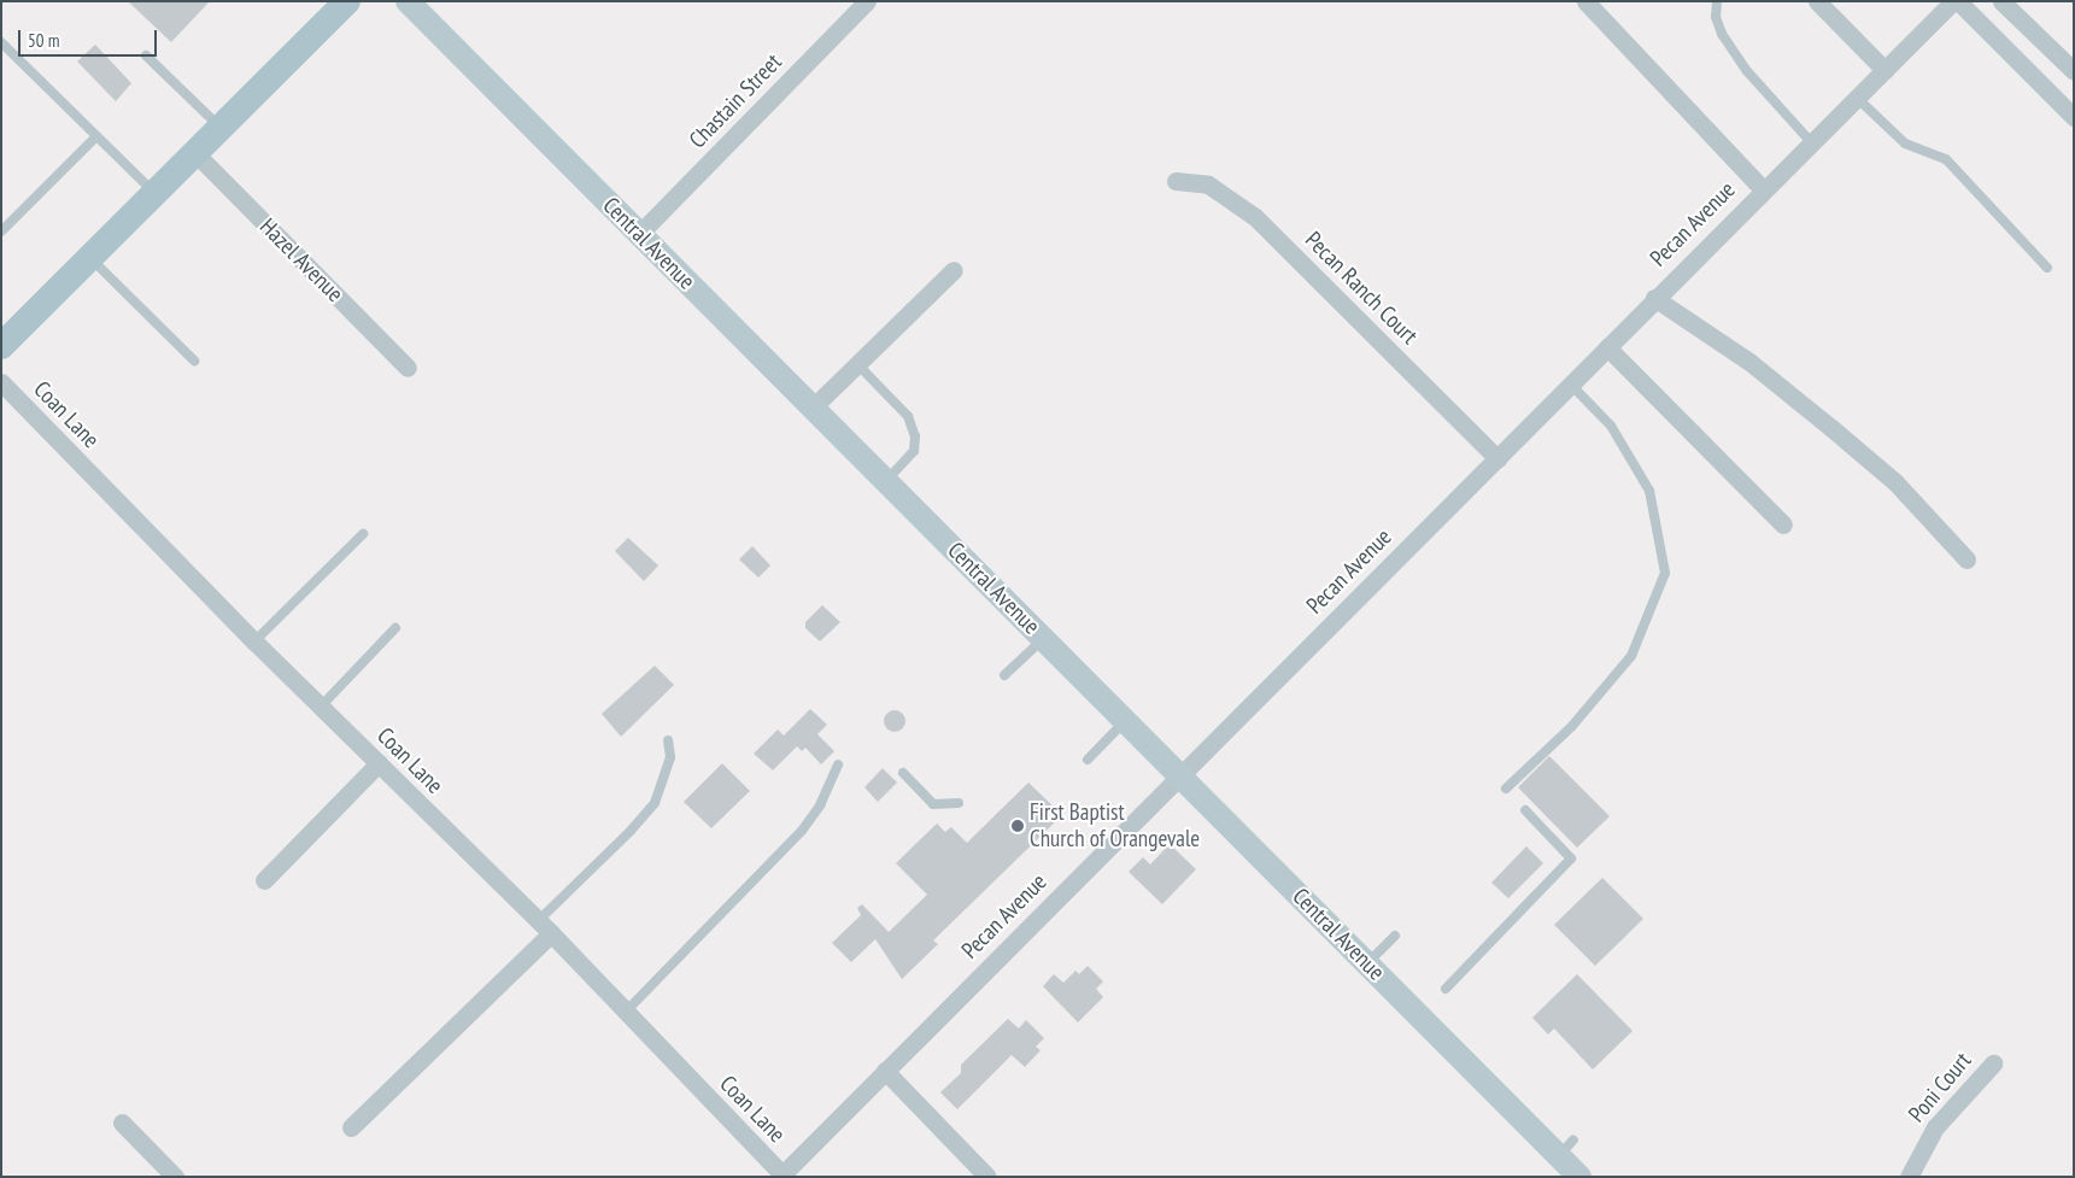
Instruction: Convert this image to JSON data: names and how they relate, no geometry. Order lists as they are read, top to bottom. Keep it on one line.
{"streets":{"street":["Chastain Street","Pecan Avenue","Central Avenue","Hazel Avenue","Pecan Ranch Court","Coan Lane","Poni Court"]},"crossings":[["Chastain Street","Central Avenue"],["Pecan Avenue","Central Avenue"],["Pecan Avenue","Pecan Ranch Court"],["Pecan Avenue","Coan Lane"]],"places":["First Baptist Church of Orangevale"],"scale_bar":"50 m"}
